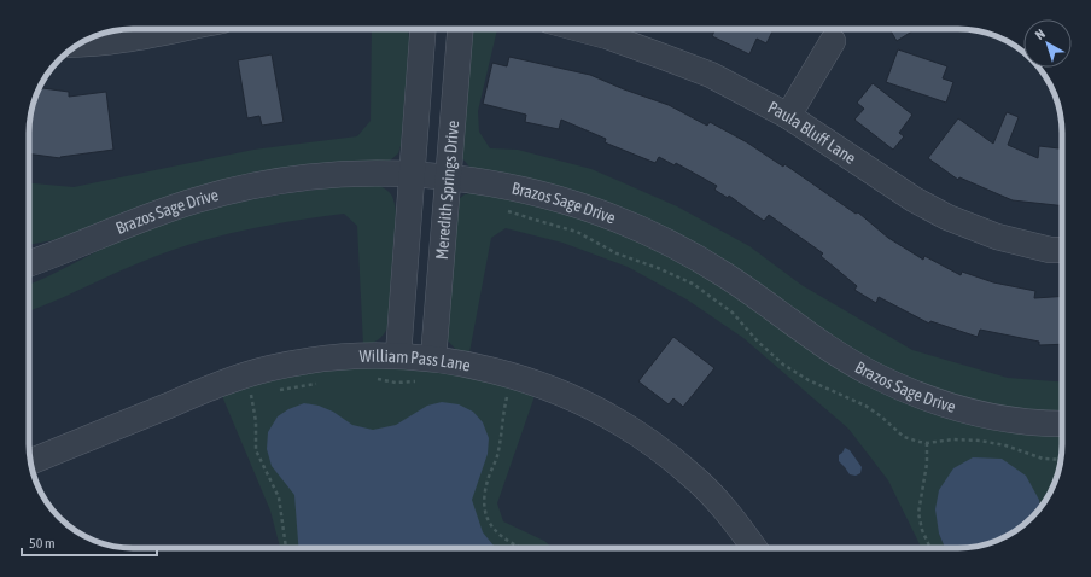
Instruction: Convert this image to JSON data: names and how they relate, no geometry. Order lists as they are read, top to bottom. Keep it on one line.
{"streets":{"street":["Paula Bluff Lane","Meredith Springs Drive","Brazos Sage Drive","William Pass Lane"]},"crossings":[["Meredith Springs Drive","Brazos Sage Drive"],["Meredith Springs Drive","William Pass Lane"]],"scale_bar":"50 m","north":"top left"}
